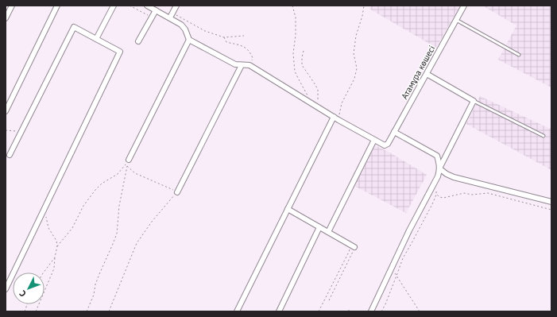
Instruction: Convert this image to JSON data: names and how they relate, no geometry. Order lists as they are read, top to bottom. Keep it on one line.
{"streets":{"street":["Атамұра көшесі"]},"north":"bottom left"}
